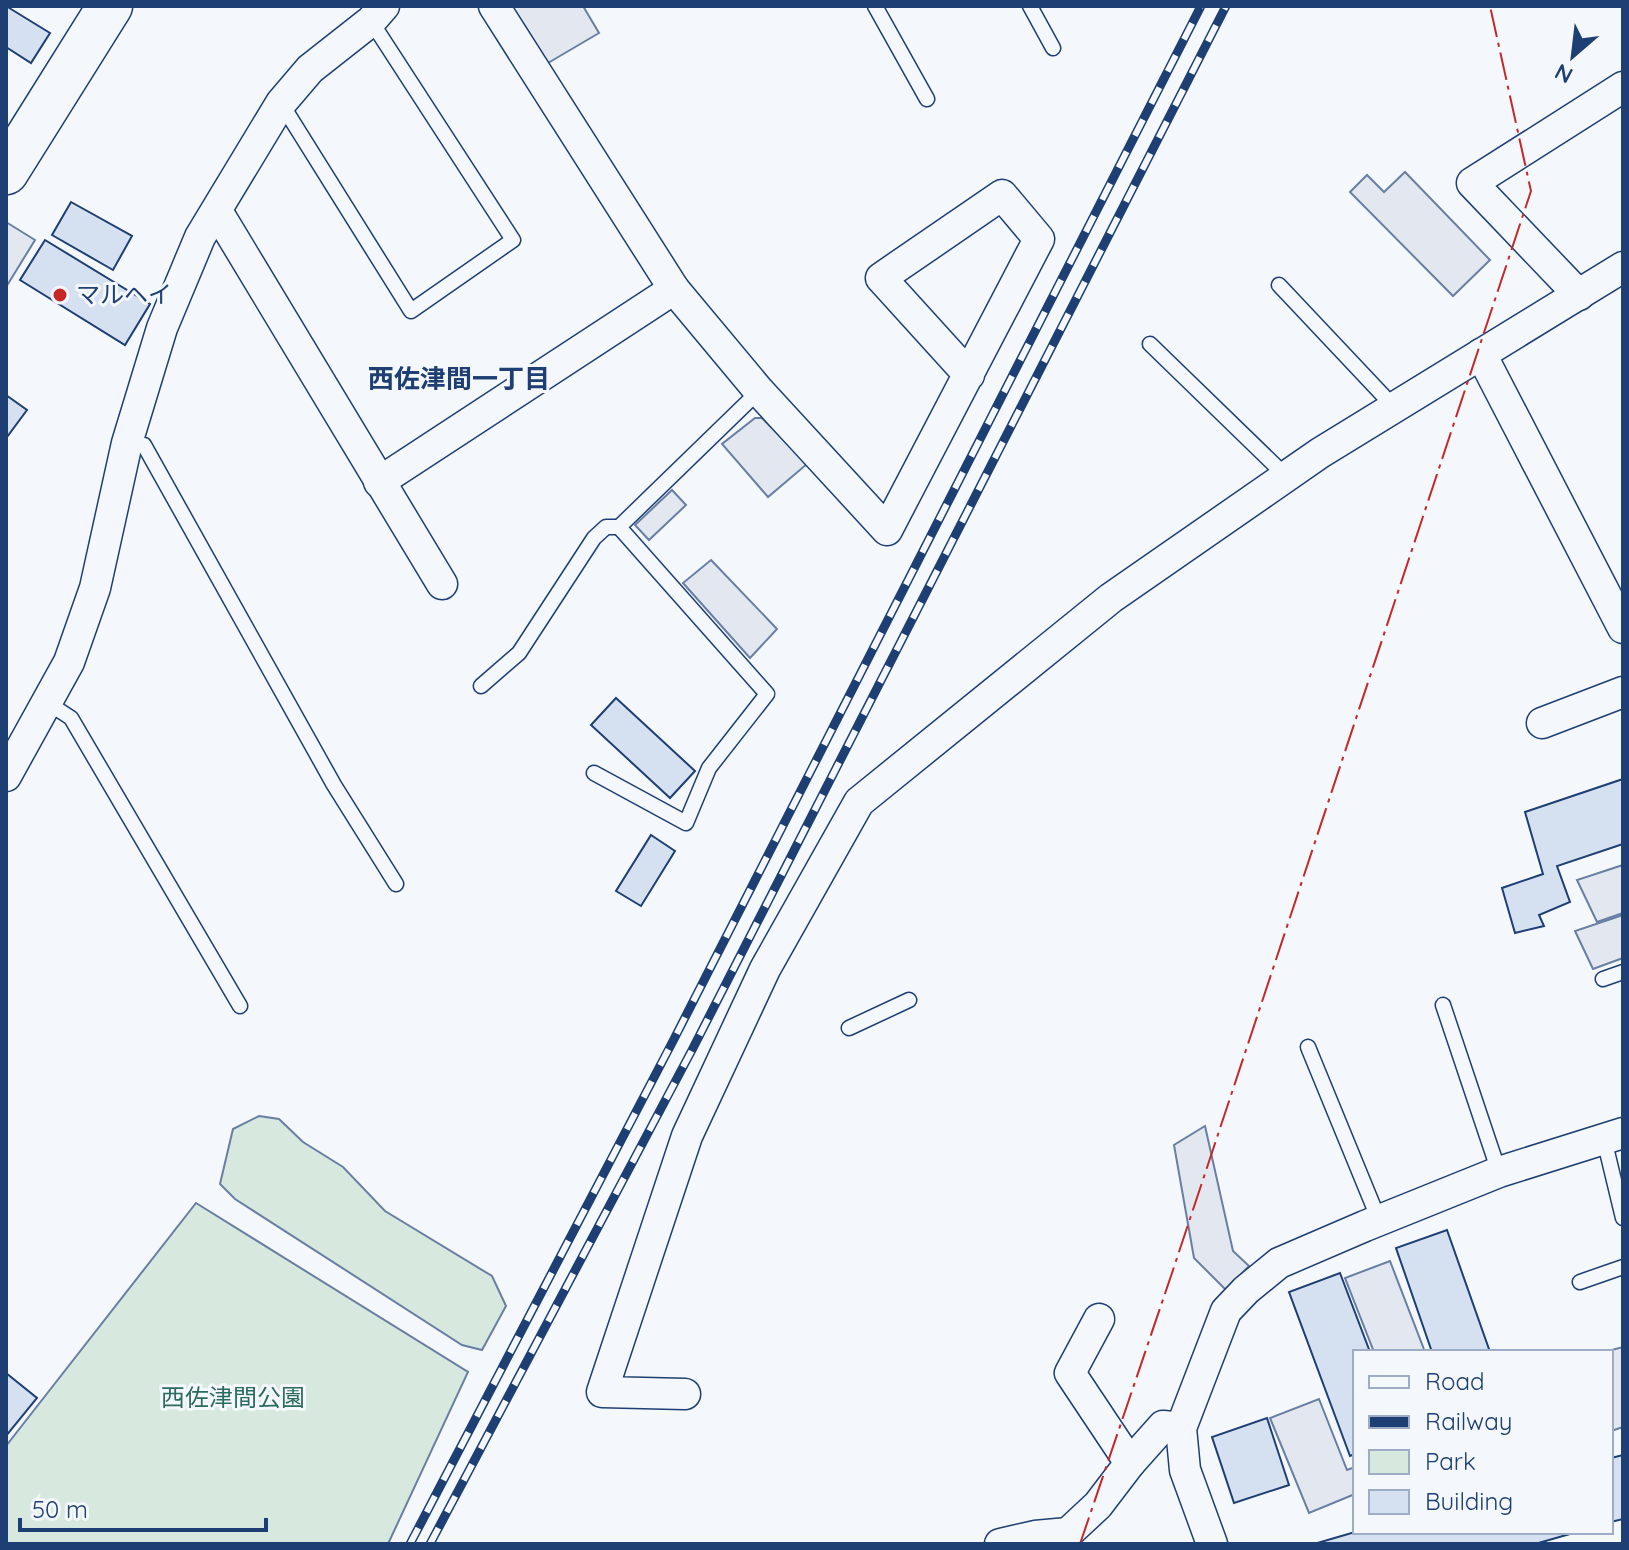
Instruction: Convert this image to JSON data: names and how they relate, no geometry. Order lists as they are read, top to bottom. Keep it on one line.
{"districts":["西佐津間一丁目"],"parks":["西佐津間公園"],"places":["マルヘイ"],"legend":["Road","Railway","Park","Building"],"scale_bar":"50 m","north":"bottom left"}
